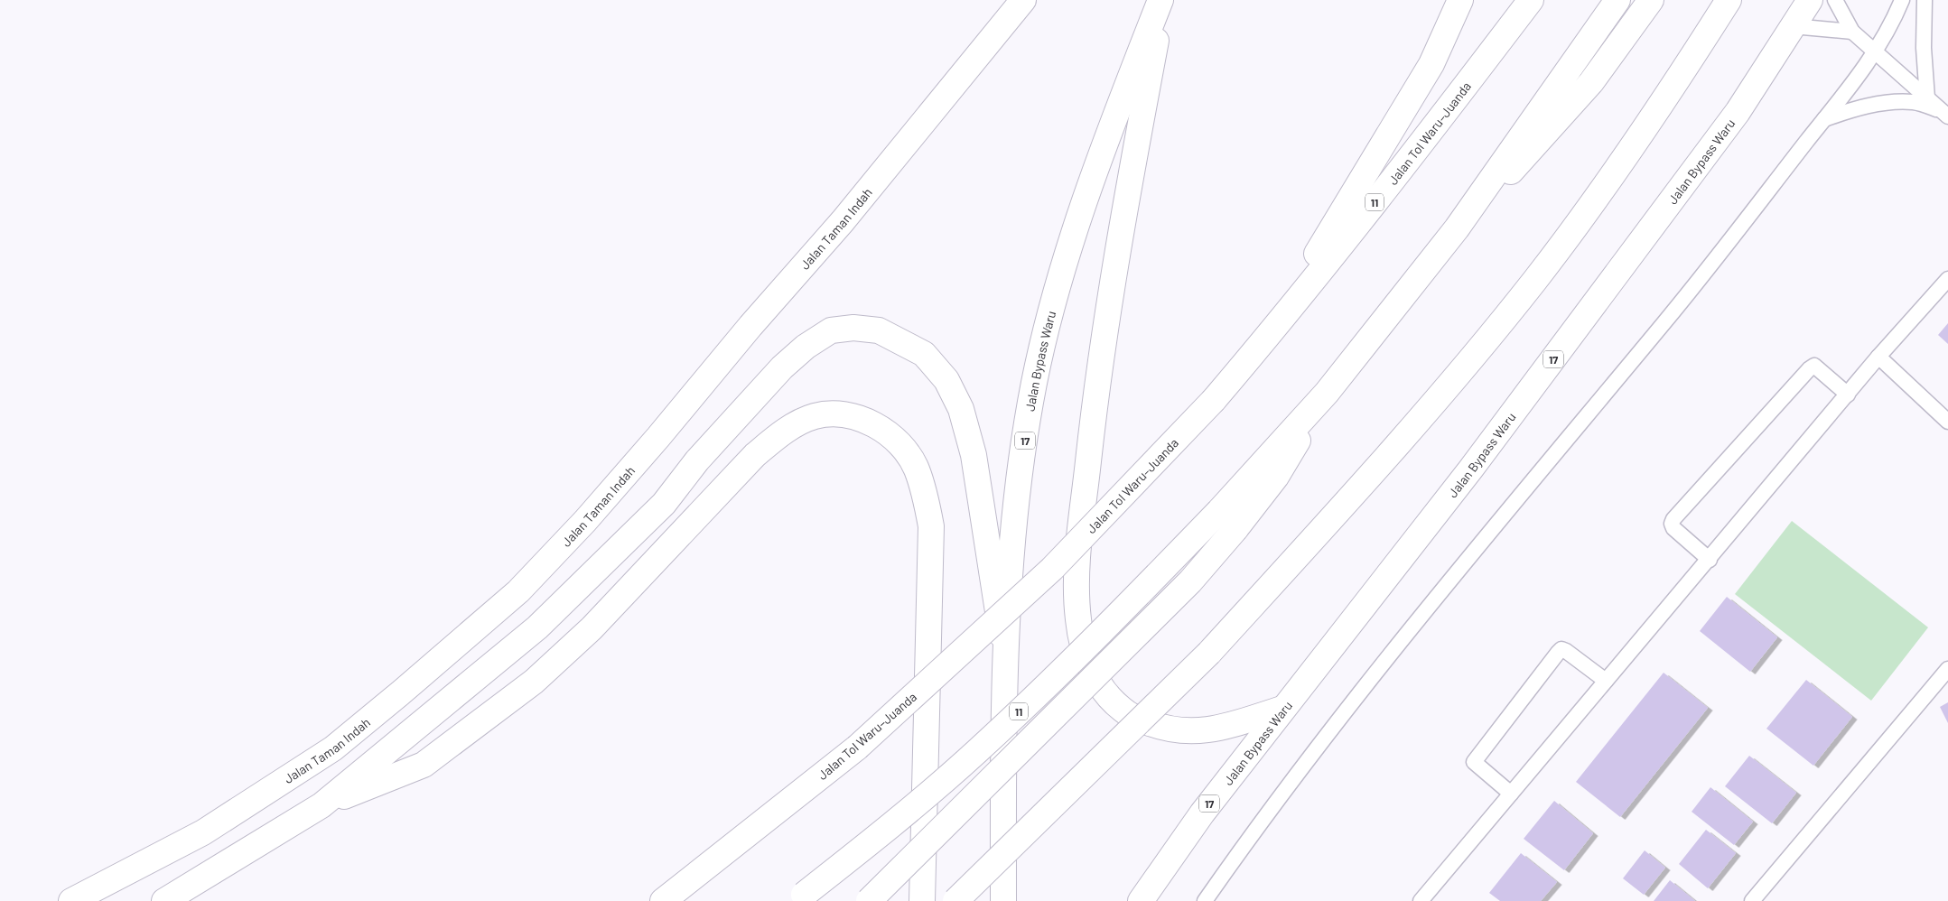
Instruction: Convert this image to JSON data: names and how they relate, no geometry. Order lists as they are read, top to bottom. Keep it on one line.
{"streets":{"main road":["Jalan Tol Waru–Juanda","Jalan Bypass Waru","11","Jalan Taman Indah","17"]}}
